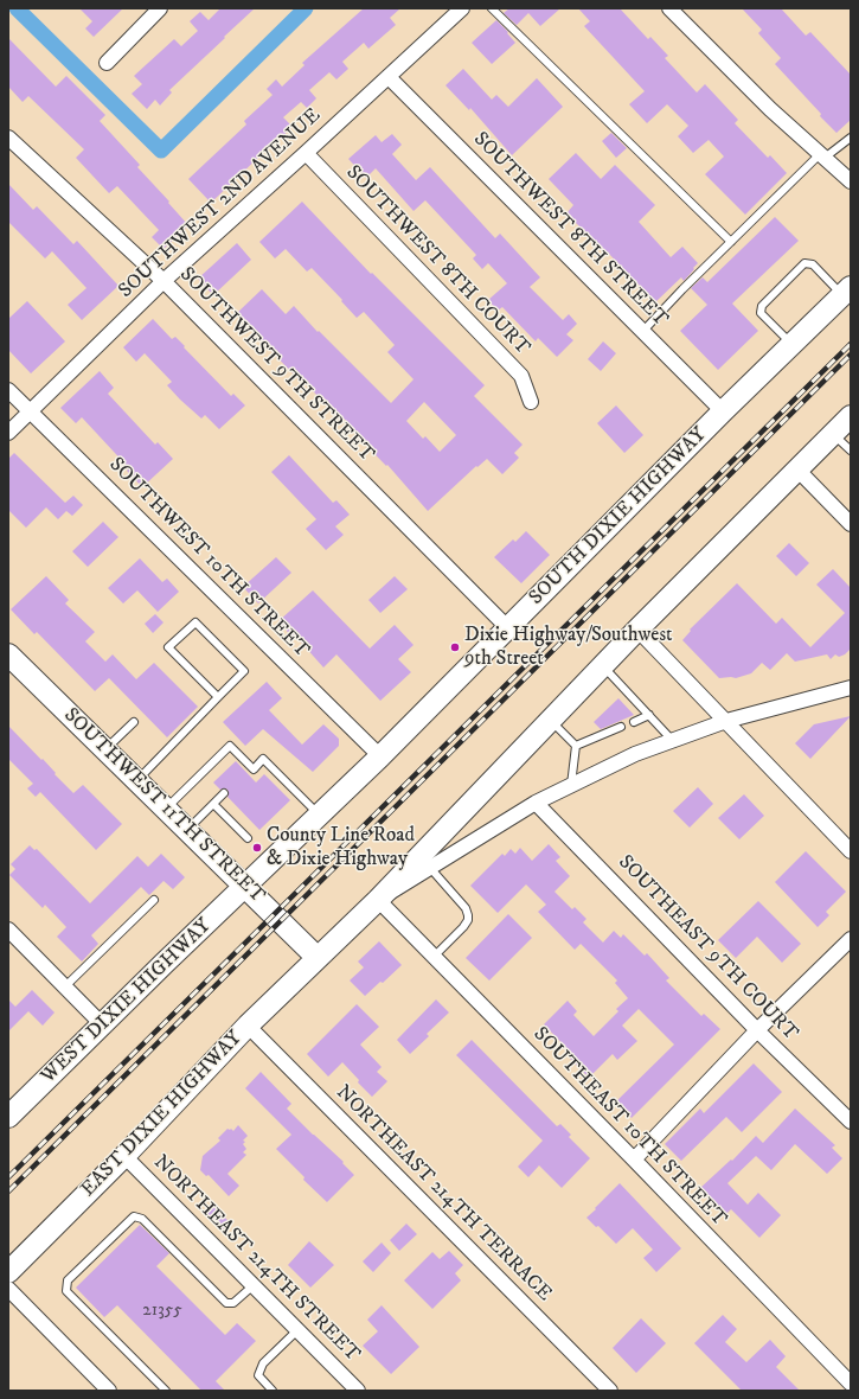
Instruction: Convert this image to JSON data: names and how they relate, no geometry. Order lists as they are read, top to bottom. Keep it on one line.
{"streets":{"main road":["SOUTH DIXIE HIGHWAY","SOUTHWEST 11TH STREET","WEST DIXIE HIGHWAY","EAST DIXIE HIGHWAY"],"street":["SOUTHWEST 2ND AVENUE","SOUTHWEST 8TH STREET","SOUTHWEST 8TH COURT","SOUTHWEST 9TH STREET","SOUTHWEST 10TH STREET","SOUTHEAST 9TH COURT","SOUTHEAST 10TH STREET","NORTHEAST 214TH TERRACE","NORTHEAST 214TH STREET"]},"crossings":[["SOUTHWEST 2ND AVENUE","SOUTHWEST 8TH STREET"],["SOUTHWEST 2ND AVENUE","SOUTHWEST 8TH COURT"],["SOUTHWEST 2ND AVENUE","SOUTHWEST 9TH STREET"],["SOUTHWEST 2ND AVENUE","SOUTHWEST 10TH STREET"],["SOUTHWEST 8TH STREET","SOUTH DIXIE HIGHWAY"],["SOUTHWEST 9TH STREET","SOUTH DIXIE HIGHWAY"],["SOUTH DIXIE HIGHWAY","SOUTHWEST 10TH STREET"],["SOUTH DIXIE HIGHWAY","SOUTHWEST 11TH STREET"],["SOUTH DIXIE HIGHWAY","WEST DIXIE HIGHWAY"],["SOUTHWEST 11TH STREET","WEST DIXIE HIGHWAY"],["SOUTHWEST 11TH STREET","EAST DIXIE HIGHWAY"],["EAST DIXIE HIGHWAY","SOUTHEAST 10TH STREET"],["EAST DIXIE HIGHWAY","NORTHEAST 214TH TERRACE"],["EAST DIXIE HIGHWAY","NORTHEAST 214TH STREET"]],"places":["Dixie Highway/Southwest 9th Street","County Line Road & Dixie Highway"],"house_numbers":["21355"]}
